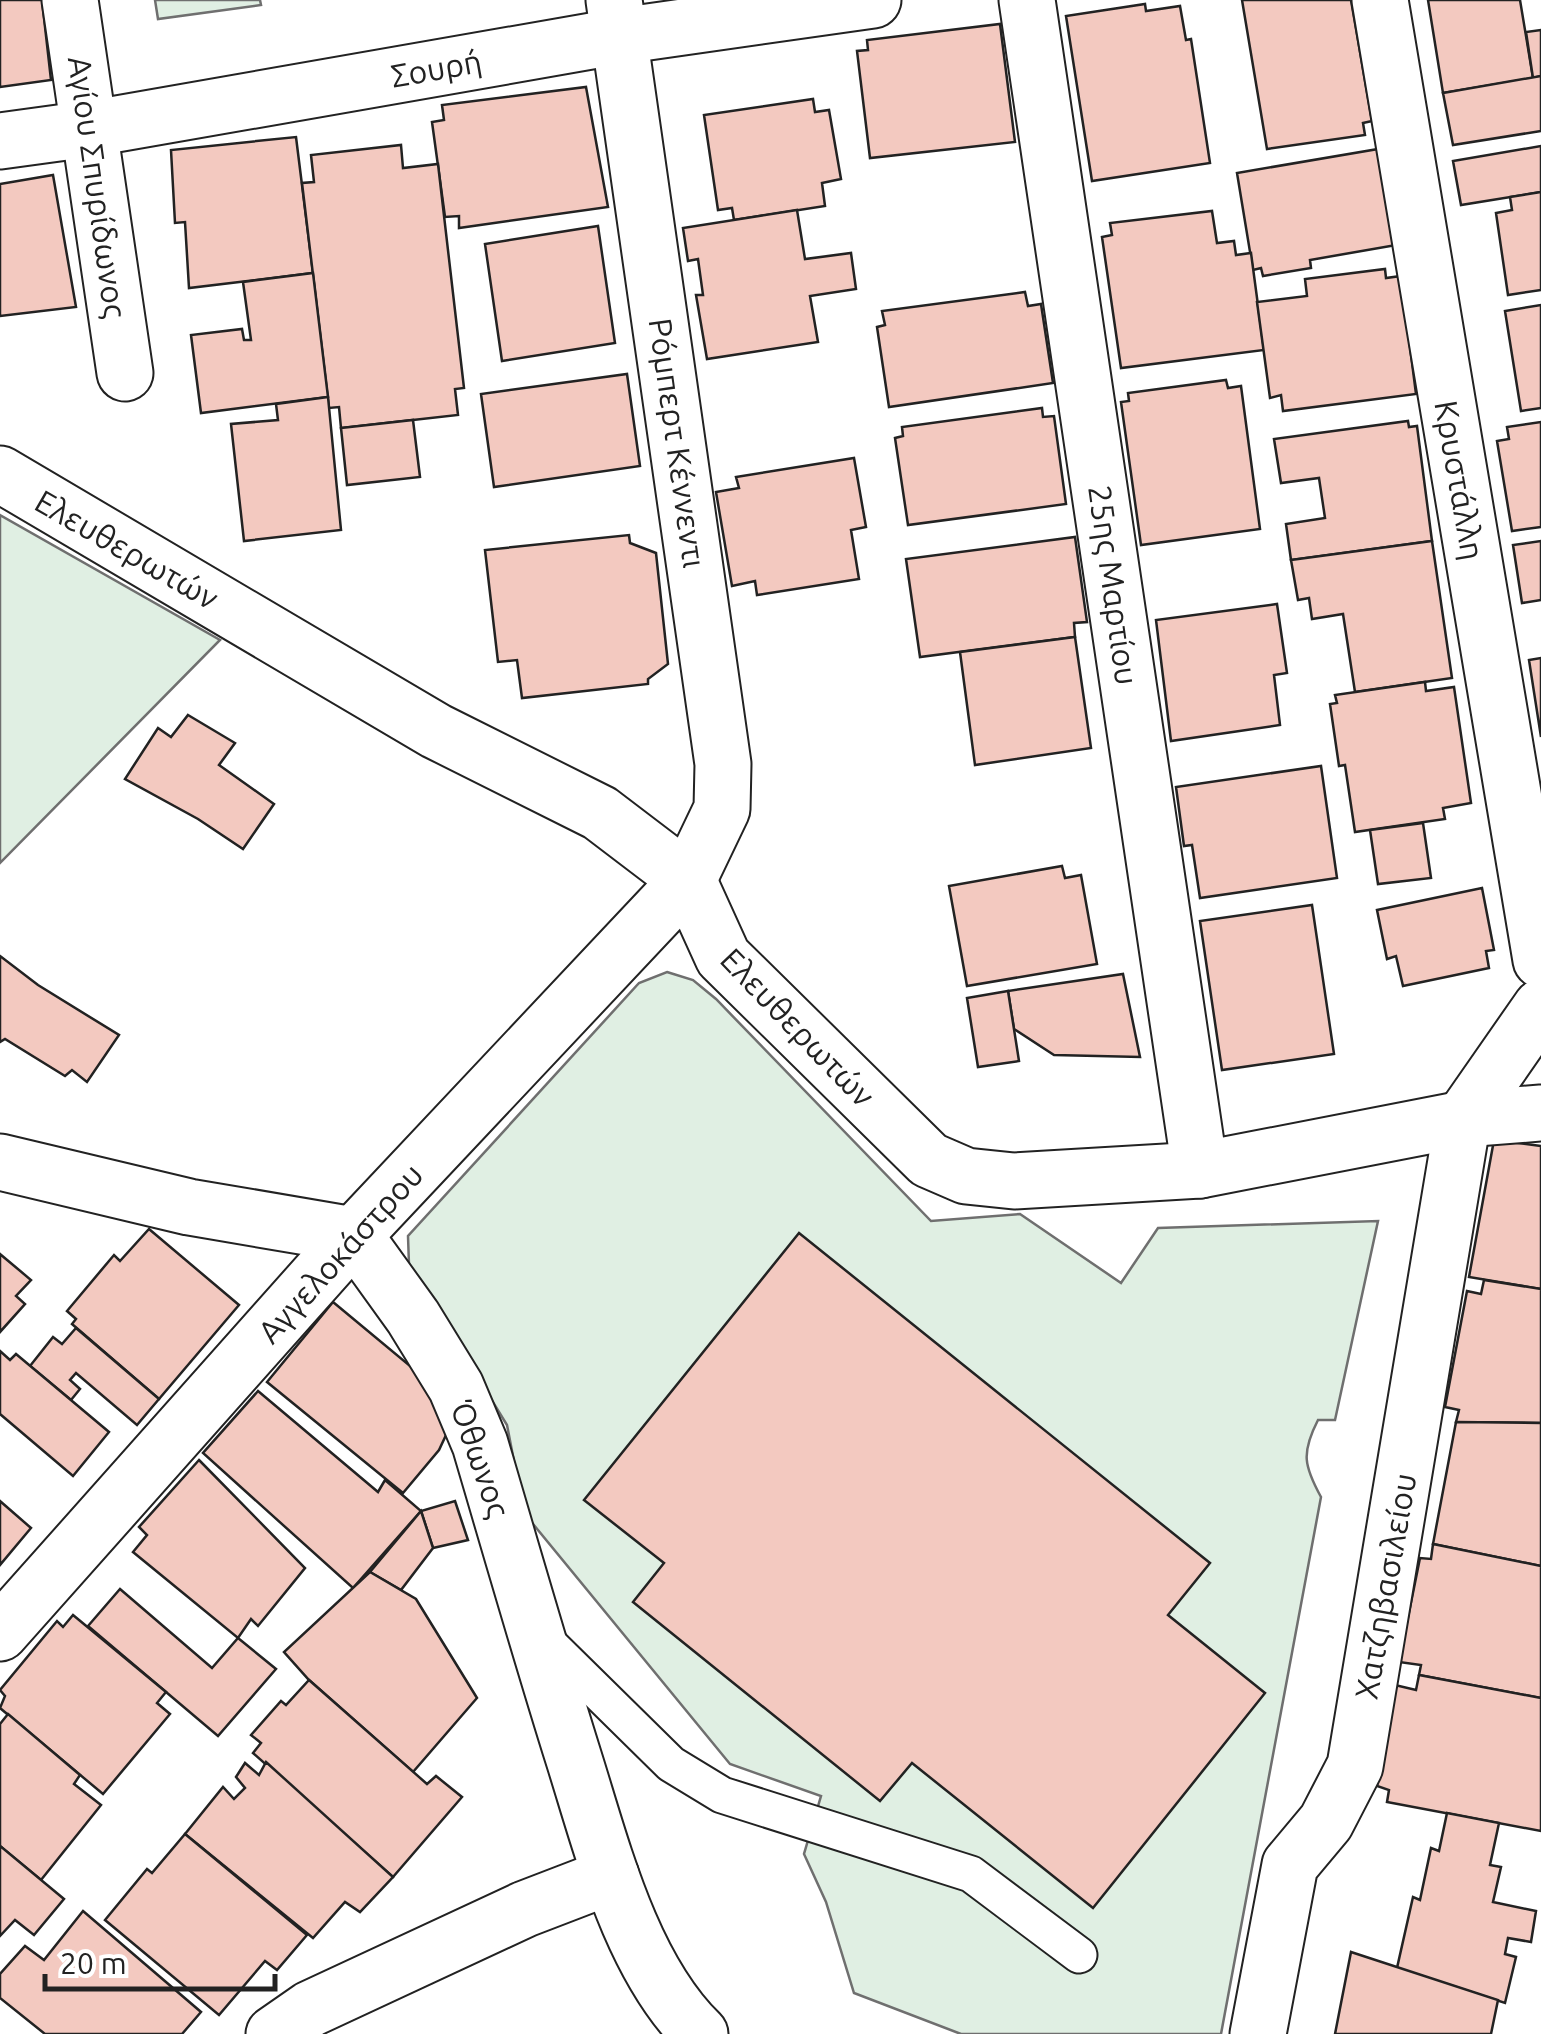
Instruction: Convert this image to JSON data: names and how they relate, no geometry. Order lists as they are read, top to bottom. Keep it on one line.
{"streets":{"street":["Σουρή","Αγίου Σπυρίδωνος","Ρόμπερτ Κέννεντι","Κρυστάλλη","Ελευθερωτών","25ης Μαρτίου","Αγγελοκάστρου","Όθωνος","Χατζηβασιλείου"]},"crossings":[["Σουρή","Αγίου Σπυρίδωνος"],["Σουρή","Ρόμπερτ Κέννεντι"],["Ρόμπερτ Κέννεντι","Ελευθερωτών"],["Ρόμπερτ Κέννεντι","Αγγελοκάστρου"],["Ελευθερωτών","25ης Μαρτίου"],["Ελευθερωτών","Αγγελοκάστρου"],["Ελευθερωτών","Χατζηβασιλείου"],["Αγγελοκάστρου","Όθωνος"]],"scale_bar":"20 m"}
